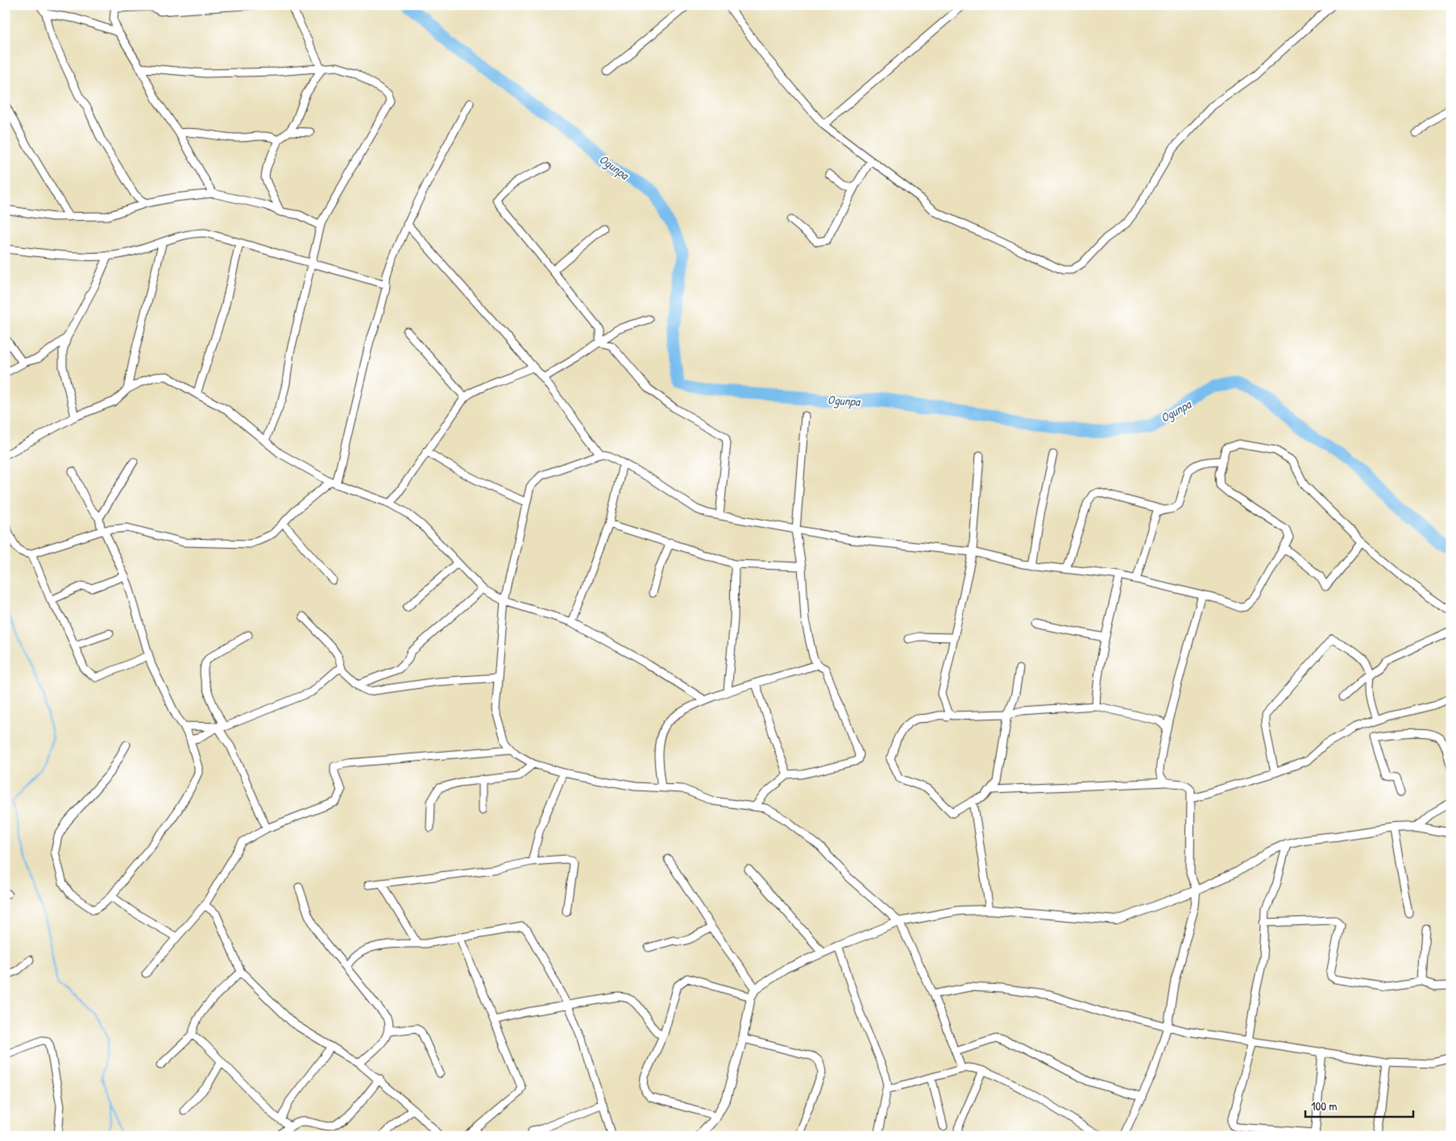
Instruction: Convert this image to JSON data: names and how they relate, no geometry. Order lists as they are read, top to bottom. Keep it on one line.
{"water":["Ogunpa"],"scale_bar":"100 m"}
